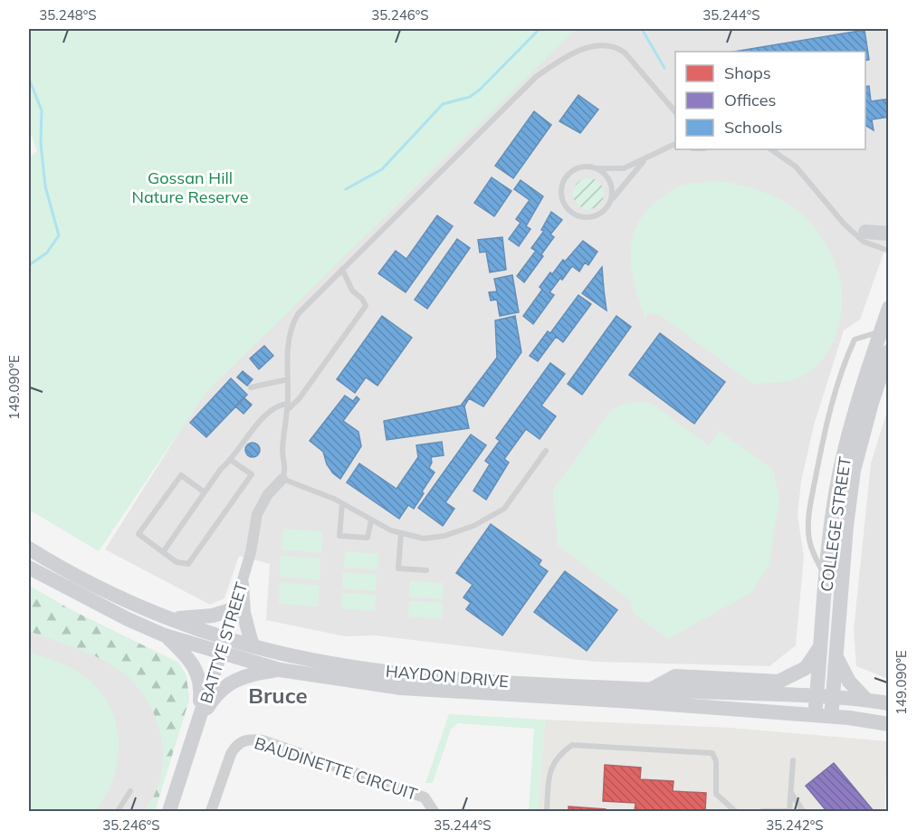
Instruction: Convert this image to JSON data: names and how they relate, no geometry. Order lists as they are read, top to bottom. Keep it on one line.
{"streets":{"main road":["COLLEGE STREET","BATTYE STREET","HAYDON DRIVE"],"street":["BAUDINETTE CIRCUIT"]},"crossings":[["COLLEGE STREET","HAYDON DRIVE"],["BATTYE STREET","HAYDON DRIVE"]],"districts":["Bruce"],"parks":["Gossan Hill Nature Reserve"],"legend":["Shops","Offices","Schools"],"coordinates":["35.248°S","35.246°S","35.244°S","149.090°E","35.242°S"]}
